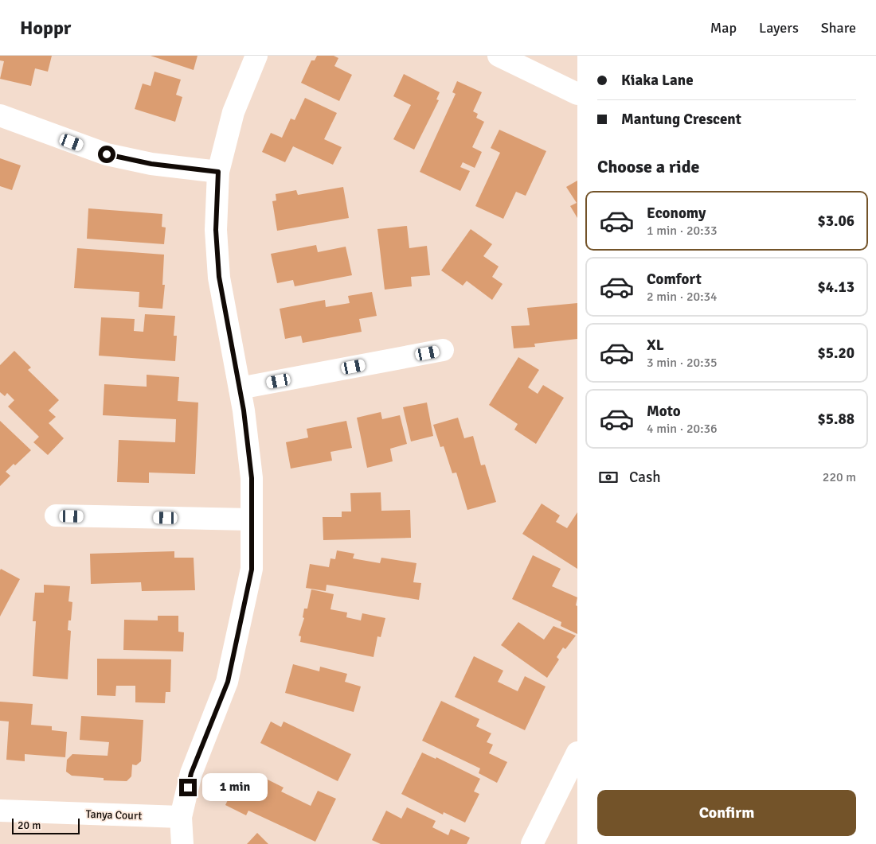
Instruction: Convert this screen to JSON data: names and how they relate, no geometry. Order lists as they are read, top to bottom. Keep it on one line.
{"streets":{"street":["Tanya Court"]},"scale_bar":"20 m","page":{"header":"Hoppr","nav":["Map","Layers","Share"],"banner":["Kiaka Lane","Mantung Crescent"],"heading":"Choose a ride","list":[{"name":"Economy","note":"1 min · 20:33","value":"$3.06"},{"name":"Comfort","note":"2 min · 20:34","value":"$4.13"},{"name":"XL","note":"3 min · 20:35","value":"$5.20"},{"name":"Moto","note":"4 min · 20:36","value":"$5.88"}],"pay":["Cash","220 m"],"bubble":"1 min","buttons":"Confirm","scale":"20 m"}}
